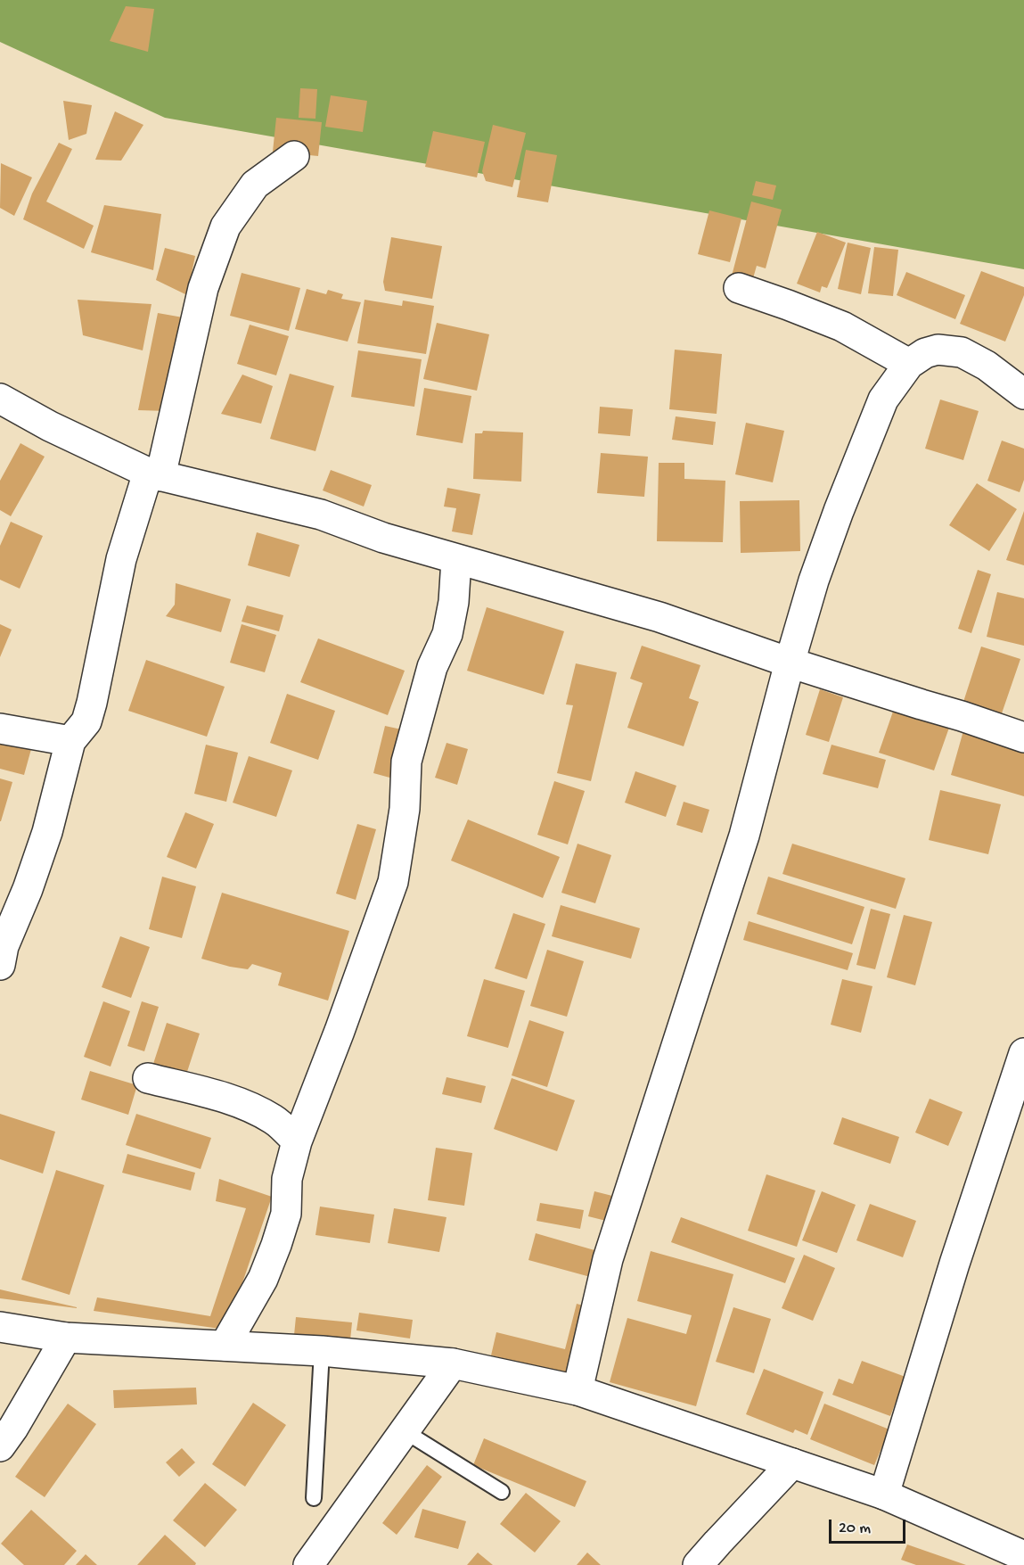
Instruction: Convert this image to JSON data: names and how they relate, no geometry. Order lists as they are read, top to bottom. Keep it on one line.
{"scale_bar":"20 m"}
